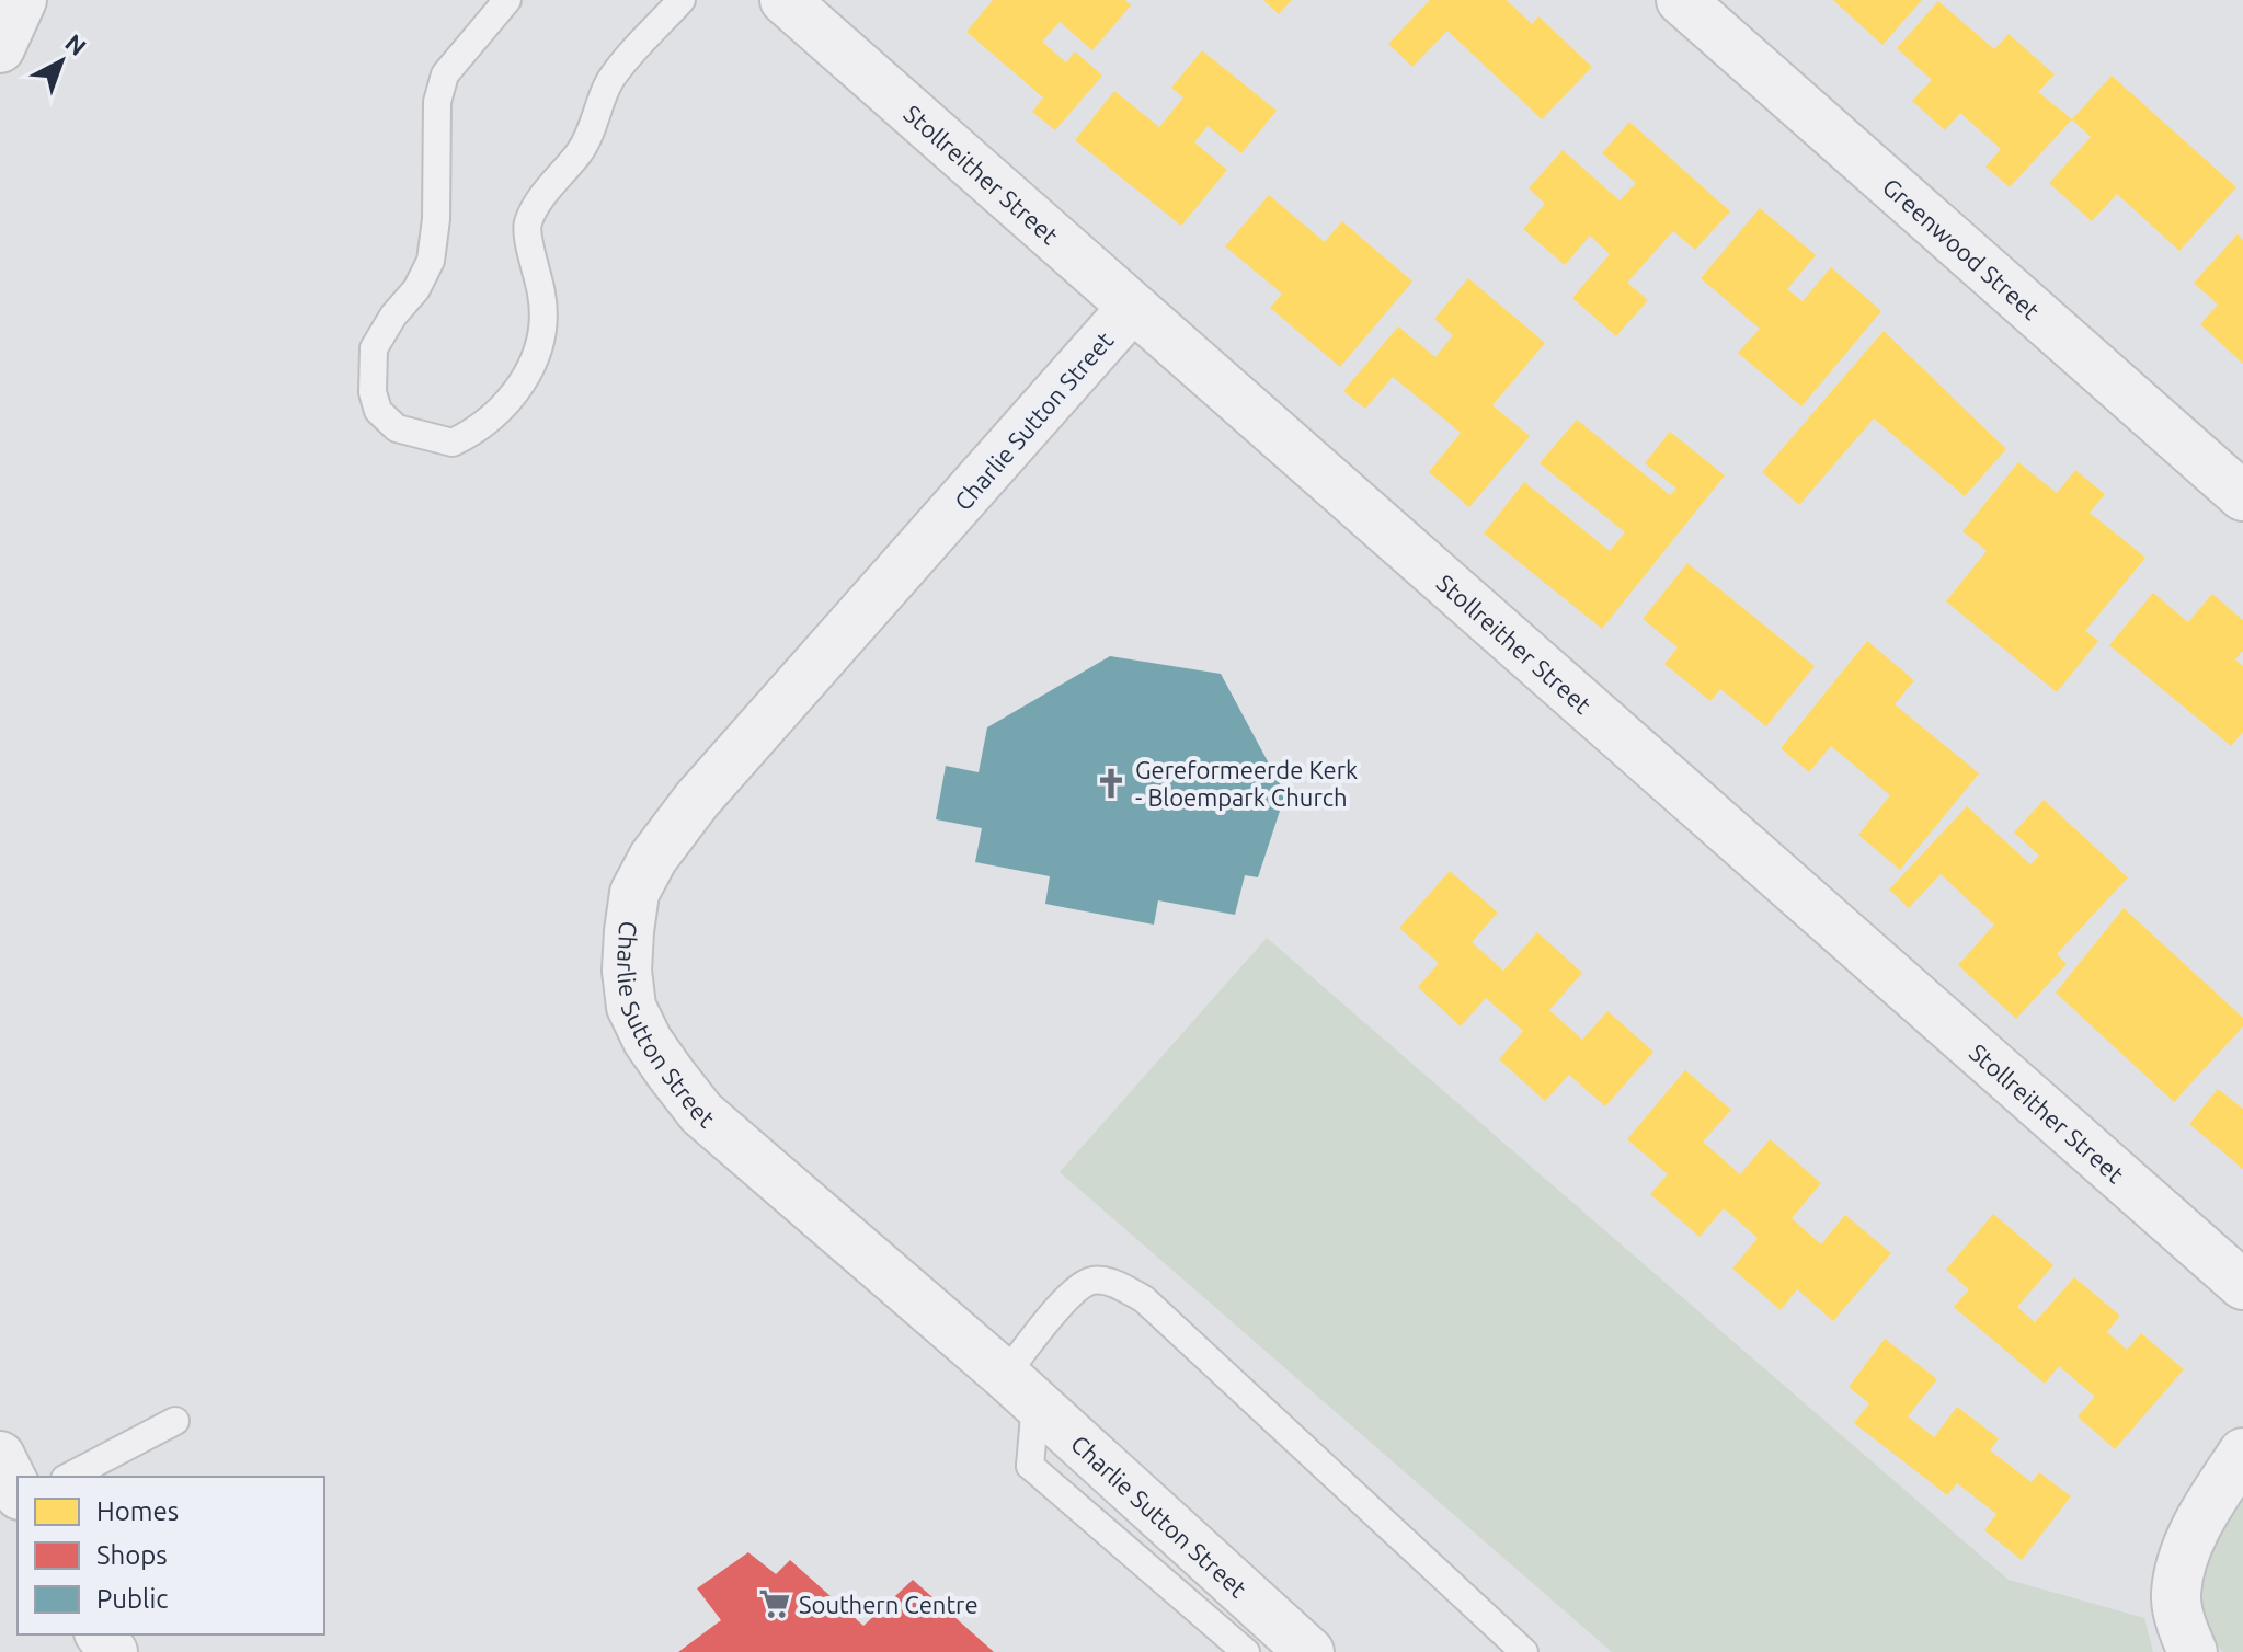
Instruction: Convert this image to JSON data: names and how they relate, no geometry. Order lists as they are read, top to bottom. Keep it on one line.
{"streets":{"street":["Stollreither Street","Greenwood Street","Charlie Sutton Street"]},"crossings":[["Stollreither Street","Charlie Sutton Street"]],"places":{"church":["Gereformeerde Kerk - Bloempark Church"],"supermarket":["Southern Centre"]},"legend":["Homes","Shops","Public"],"north":"top right"}
